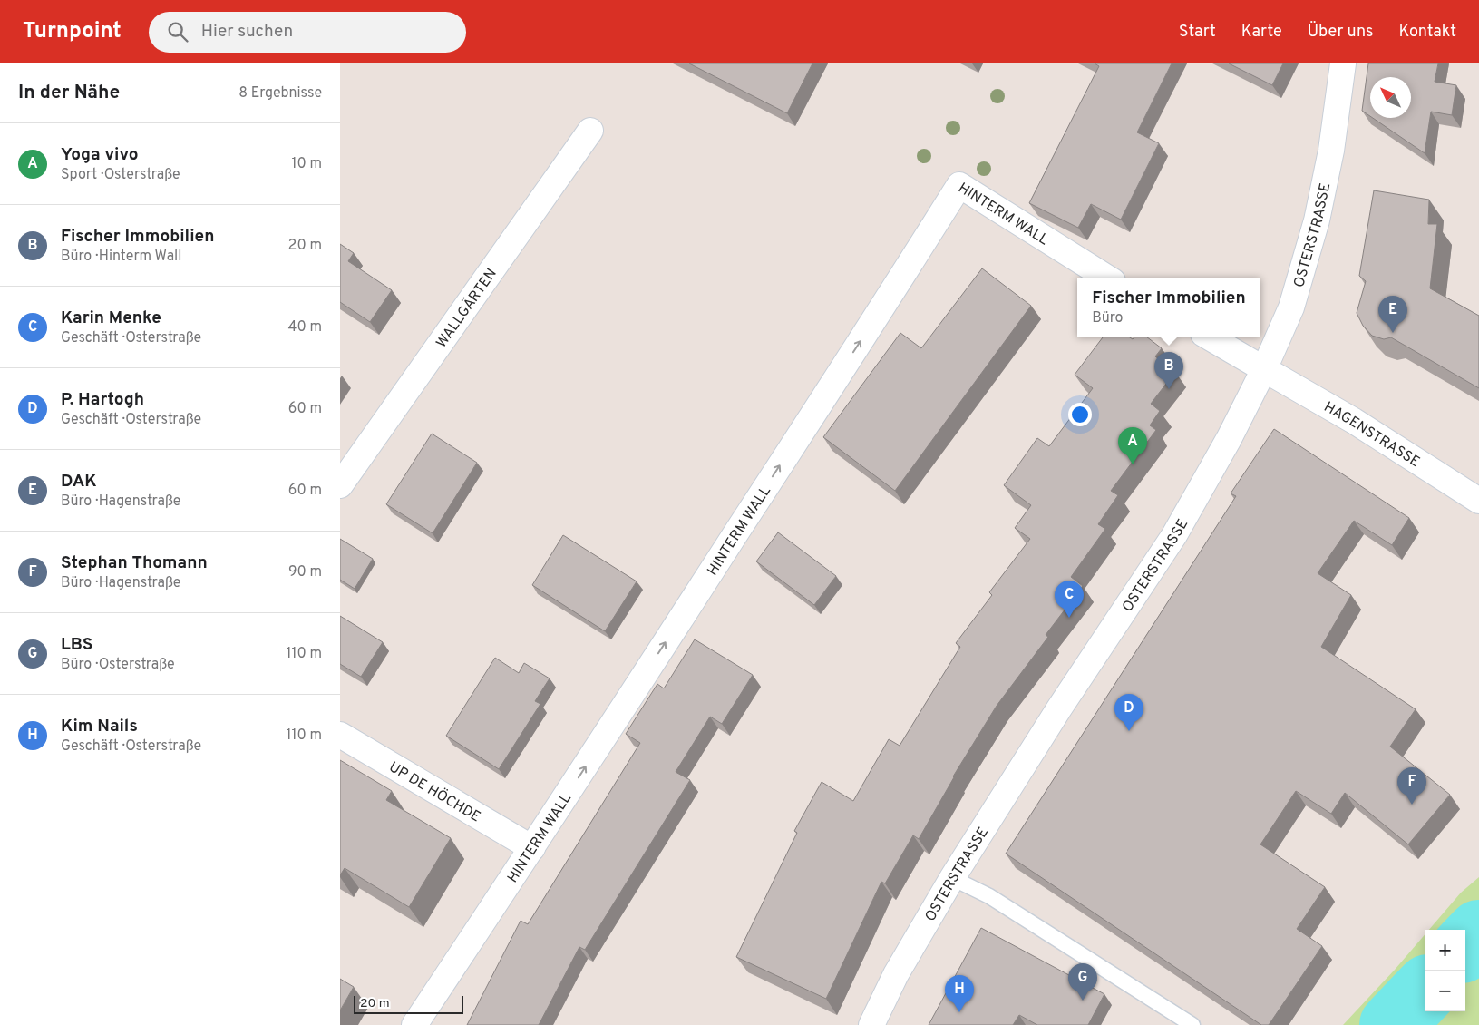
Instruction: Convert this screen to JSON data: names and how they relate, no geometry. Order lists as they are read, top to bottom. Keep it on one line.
{"streets":{"street":["HINTERM WALL","OSTERSTRASSE","WALLGÄRTEN","HAGENSTRASSE","UP DE HÖCHDE"]},"crossings":[["HINTERM WALL","UP DE HÖCHDE"],["OSTERSTRASSE","HAGENSTRASSE"]],"one_way":["HINTERM WALL"],"scale_bar":"20 m","north":"top left","page":{"header":"Turnpoint","search":"Hier suchen","nav":["Start","Karte","Über uns","Kontakt"],"heading":["In der Nähe","8 Ergebnisse"],"list":[{"mark":"A","name":"Yoga vivo","note":"Sport · Osterstraße","value":"10 m"},{"mark":"B","name":"Fischer Immobilien","note":"Büro · Hinterm Wall","value":"20 m"},{"mark":"C","name":"Karin Menke","note":"Geschäft · Osterstraße","value":"40 m"},{"mark":"D","name":"P. Hartogh","note":"Geschäft · Osterstraße","value":"60 m"},{"mark":"E","name":"DAK","note":"Büro · Hagenstraße","value":"60 m"},{"mark":"F","name":"Stephan Thomann","note":"Büro · Hagenstraße","value":"90 m"},{"mark":"G","name":"LBS","note":"Büro · Osterstraße","value":"110 m"},{"mark":"H","name":"Kim Nails","note":"Geschäft · Osterstraße","value":"110 m"}],"popup":["Fischer Immobilien","Büro"],"pins":["E","B","A","C","D","F","G","H"],"map_buttons":["+","−"],"scale":"20 m"}}
